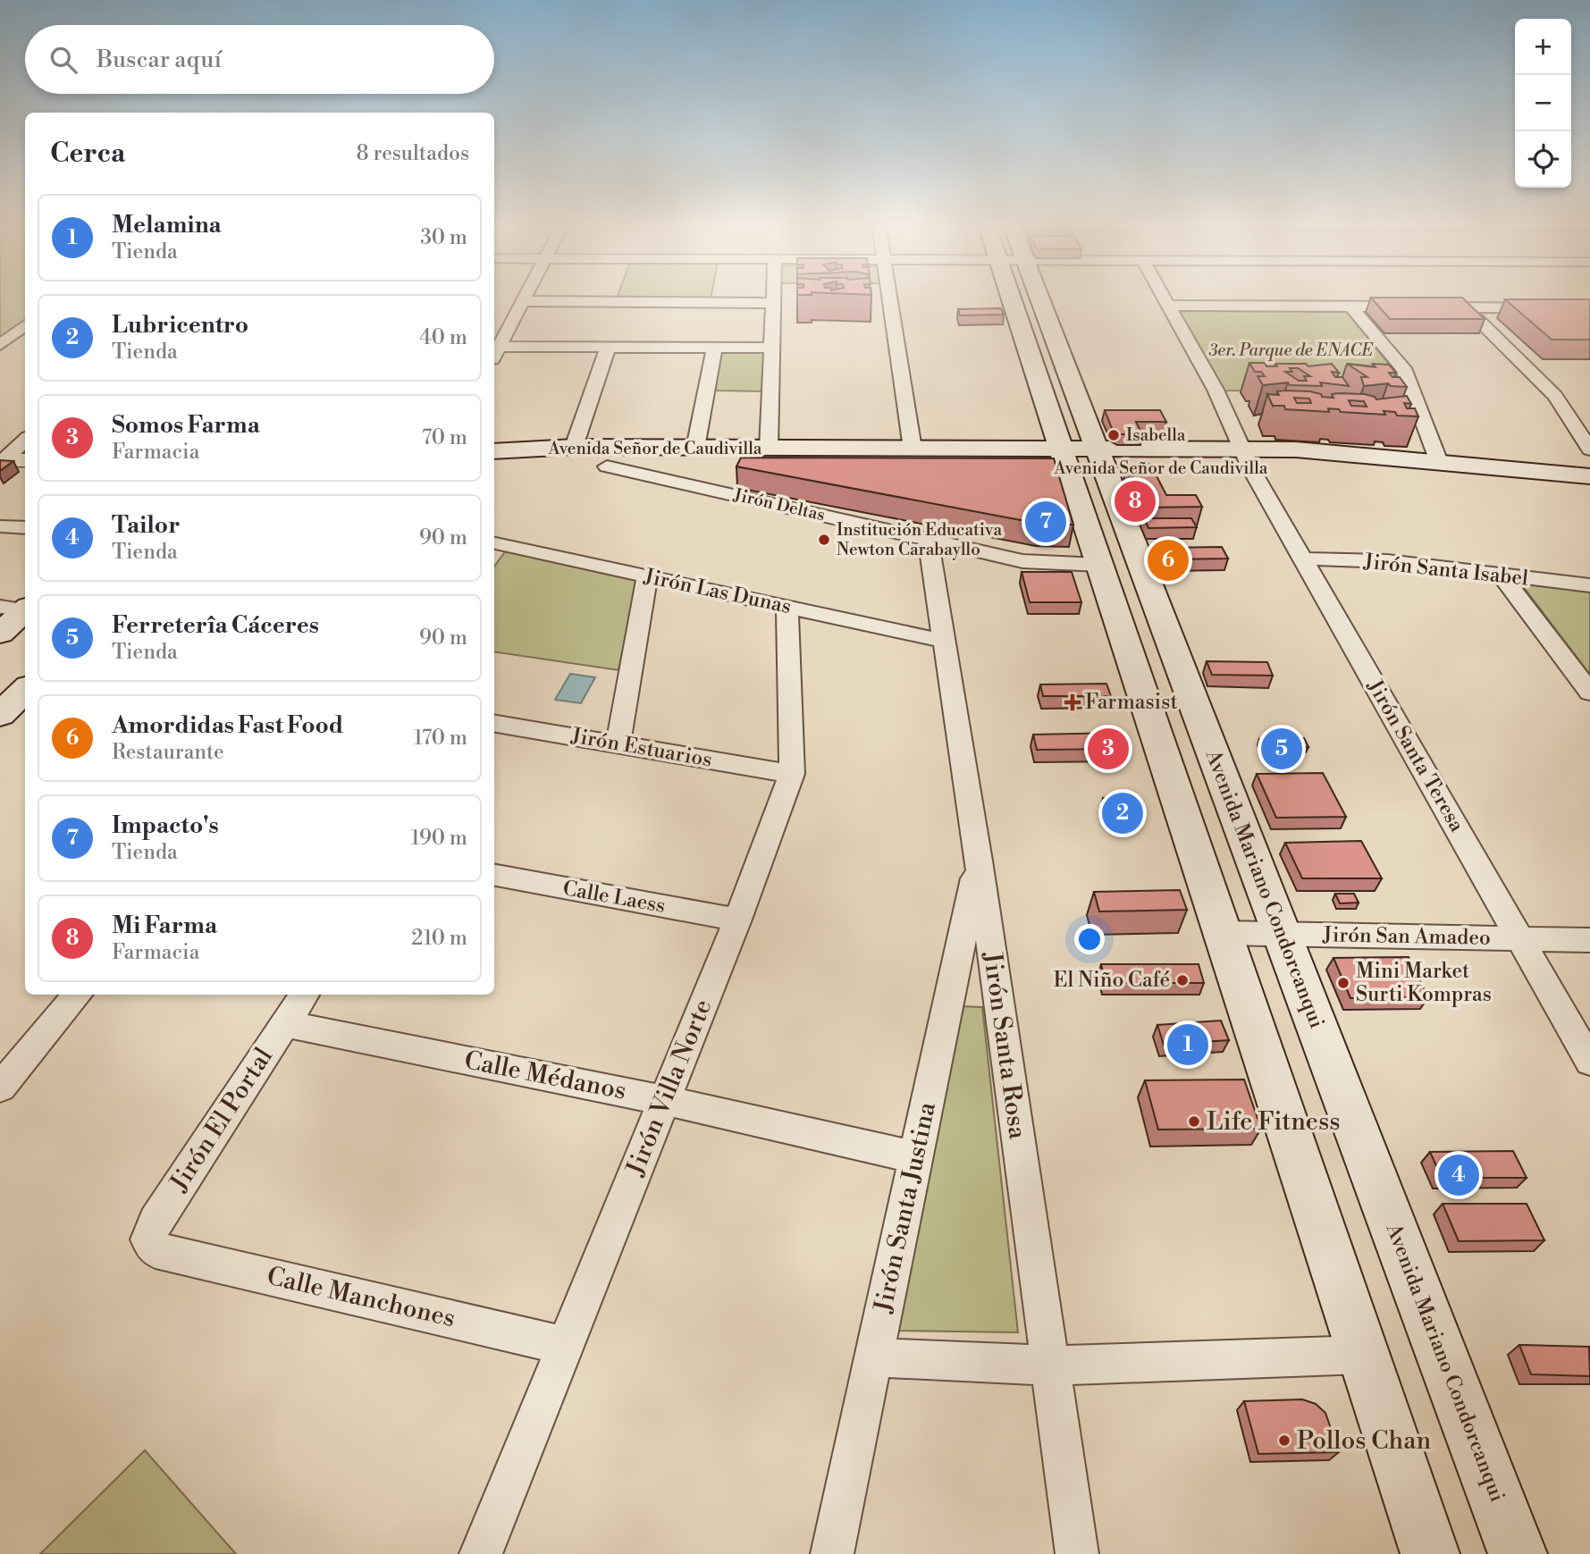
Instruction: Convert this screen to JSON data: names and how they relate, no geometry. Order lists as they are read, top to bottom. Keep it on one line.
{"streets":{"main road":["Avenida Señor de Caudivilla","Avenida Mariano Condorcanqui"],"street":["Jirón Deltas","Jirón Santa Isabel","Jirón Las Dunas","Jirón Estuarios","Jirón Santa Teresa","Calle Laess","Jirón San Amadeo","Jirón Santa Rosa","Calle Médanos","Jirón Villa Norte","Jirón El Portal","Jirón Santa Justina","Calle Manchones"]},"crossings":[["Avenida Señor de Caudivilla","Jirón Deltas"],["Avenida Señor de Caudivilla","Jirón Santa Teresa"],["Avenida Señor de Caudivilla","Avenida Mariano Condorcanqui"],["Jirón Deltas","Jirón Santa Rosa"],["Jirón Santa Isabel","Jirón Santa Teresa"],["Jirón Las Dunas","Jirón Santa Rosa"],["Jirón Las Dunas","Jirón Villa Norte"],["Jirón Estuarios","Jirón Villa Norte"],["Jirón Santa Teresa","Jirón San Amadeo"],["Avenida Mariano Condorcanqui","Jirón San Amadeo"],["Calle Laess","Jirón Villa Norte"],["Jirón Santa Rosa","Jirón Santa Justina"],["Calle Médanos","Jirón Villa Norte"],["Calle Médanos","Jirón El Portal"],["Calle Médanos","Jirón Santa Justina"],["Jirón Villa Norte","Calle Manchones"],["Jirón El Portal","Calle Manchones"]],"parks":["3er. Parque de ENACE"],"places":{"other":["Isabella","Institución Educativa Newton Carabayllo","El Niño Café","Mini Market Surti Kompras","Life Fitness","Pollos Chan"],"health":["Farmasist"]},"page":{"map_buttons":["+","−"],"search":"Buscar aquí","heading":["Cerca","8 resultados"],"list":[{"mark":"1","name":"Melamina","note":"Tienda","value":"30 m"},{"mark":"2","name":"Lubricentro","note":"Tienda","value":"40 m"},{"mark":"3","name":"Somos Farma","note":"Farmacia","value":"70 m"},{"mark":"4","name":"Tailor","note":"Tienda","value":"90 m"},{"mark":"5","name":"Ferreterîa Cáceres","note":"Tienda","value":"90 m"},{"mark":"6","name":"Amordidas Fast Food","note":"Restaurante","value":"170 m"},{"mark":"7","name":"Impacto's","note":"Tienda","value":"190 m"},{"mark":"8","name":"Mi Farma","note":"Farmacia","value":"210 m"}],"pins":["8","7","6","3","5","2","1","4"]}}
